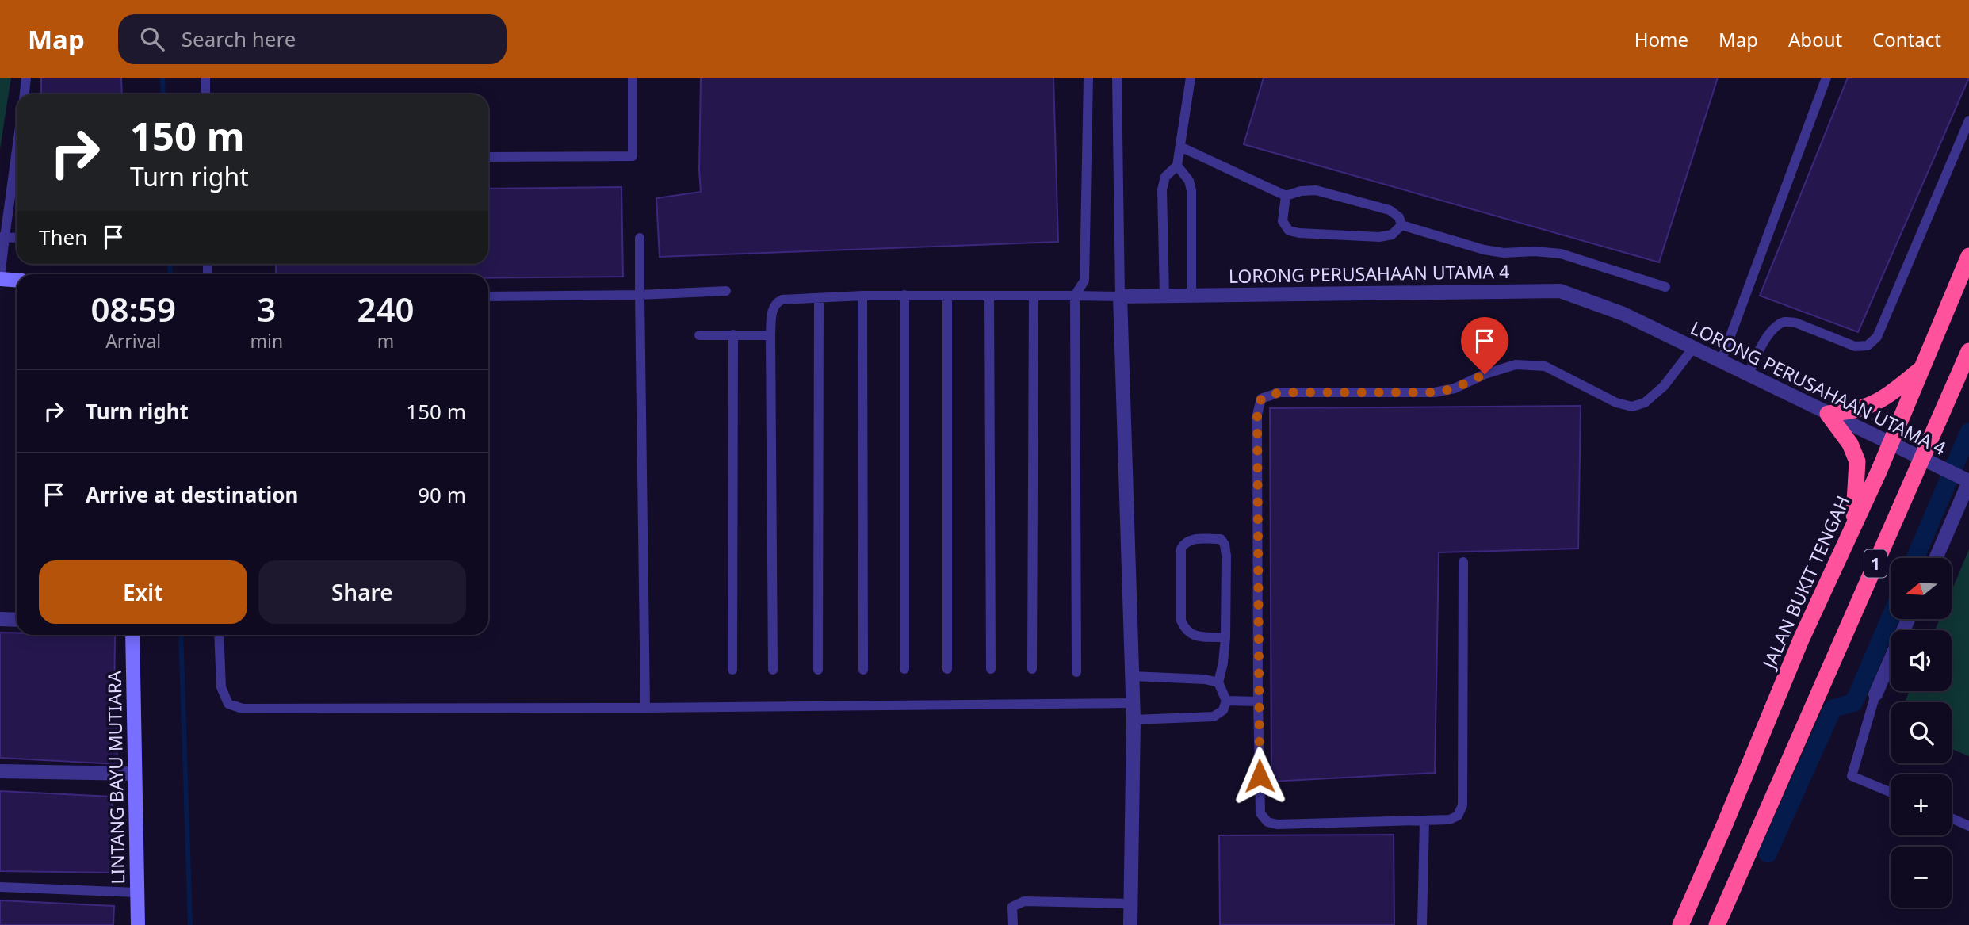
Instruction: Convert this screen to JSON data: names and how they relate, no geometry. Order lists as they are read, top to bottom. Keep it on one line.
{"streets":{"highway":["1","JALAN BUKIT TENGAH"],"street":["LORONG PERUSAHAAN UTAMA 4","LINTANG BAYU MUTIARA"]},"crossings":[["LORONG PERUSAHAAN UTAMA 4","1"],["LORONG PERUSAHAAN UTAMA 4","JALAN BUKIT TENGAH"]],"north":"left","page":{"header":"Map","search":"Search here","nav":["Home","Map","About","Contact"],"turn":["150 m","Turn right"],"then":"Then","eta":["08:59","Arrival","3","min","240","m"],"list":[{"name":"Turn right","value":"150 m"},{"name":"Arrive at destination","value":"90 m"}],"buttons":["Exit","Share"],"map_buttons":["+","−"]}}
